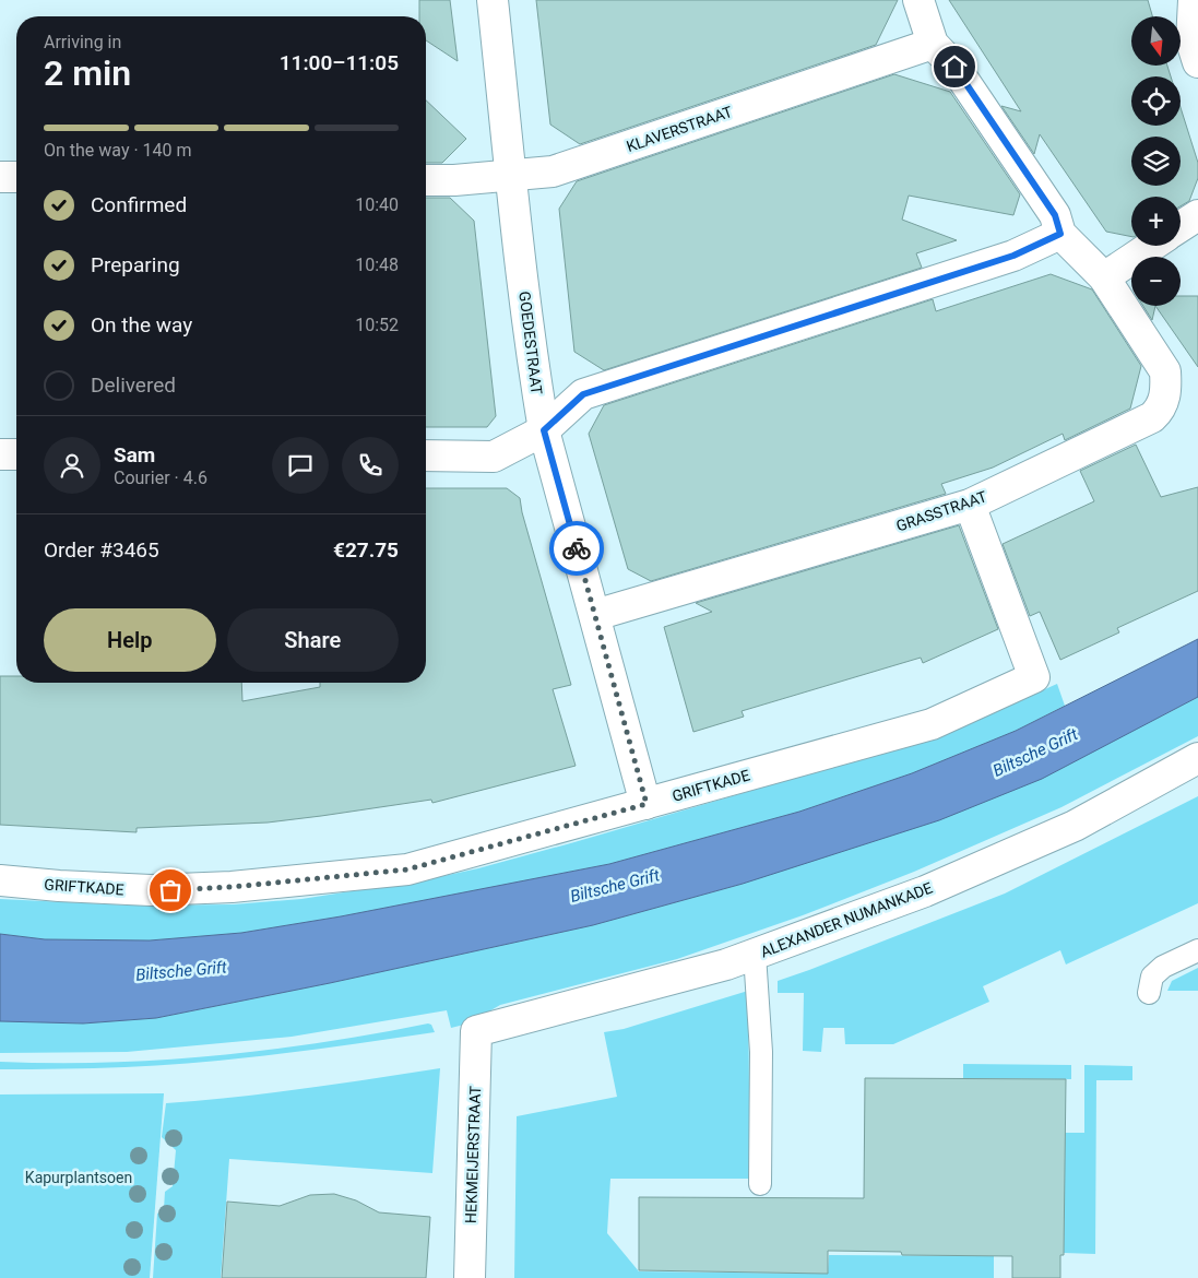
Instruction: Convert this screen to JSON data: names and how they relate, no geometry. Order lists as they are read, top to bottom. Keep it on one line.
{"streets":{"street":["KLAVERSTRAAT","GOEDESTRAAT","GRASSTRAAT","GRIFTKADE","ALEXANDER NUMANKADE","HEKMEIJERSTRAAT"]},"crossings":[["KLAVERSTRAAT","GOEDESTRAAT"],["GOEDESTRAAT","GRASSTRAAT"],["GOEDESTRAAT","GRIFTKADE"],["GRASSTRAAT","GRIFTKADE"],["ALEXANDER NUMANKADE","HEKMEIJERSTRAAT"]],"water":["Biltsche Grift"],"parks":["Kapurplantsoen"],"north":"bottom","page":{"map_buttons":["+","−"],"heading":["2 min","Arriving in","11:00–11:05"],"panel":["Sam","Courier · 4.6","Order #3465","€27.75"],"bar":"On the way · 140 m","list":[["Confirmed","10:40"],["Preparing","10:48"],["On the way","10:52"],"Delivered"],"buttons":["Help","Share"]}}
